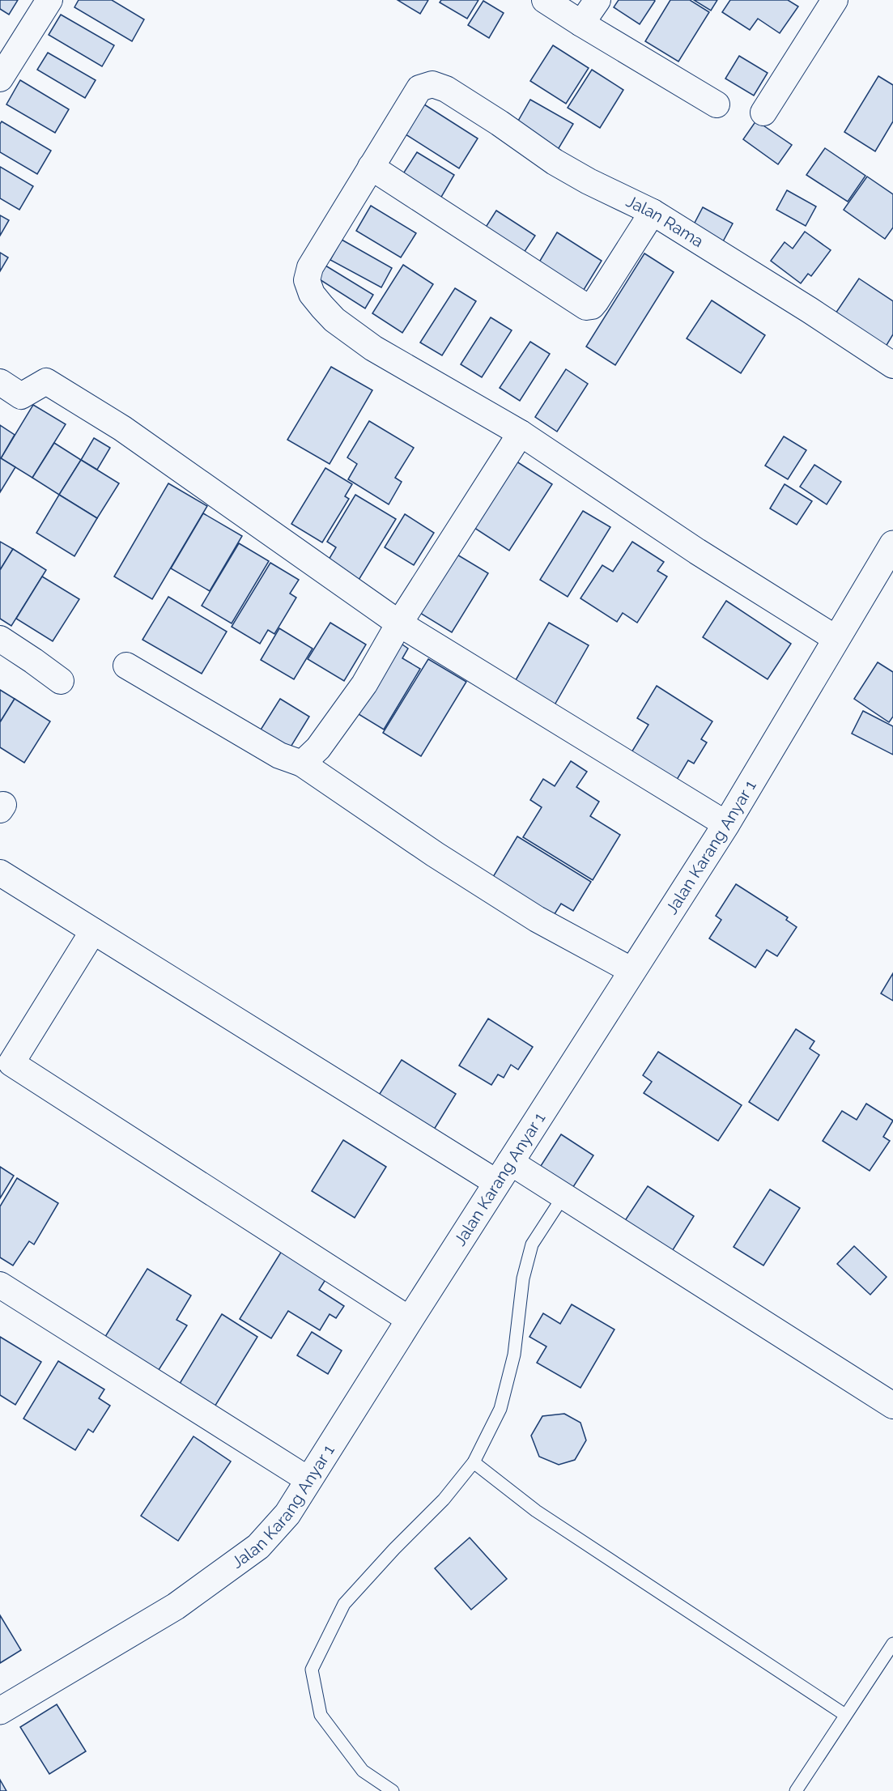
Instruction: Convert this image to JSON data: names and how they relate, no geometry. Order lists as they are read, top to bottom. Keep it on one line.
{"streets":{"main road":["Jalan Karang Anyar 1"],"street":["Jalan Rama"]}}
